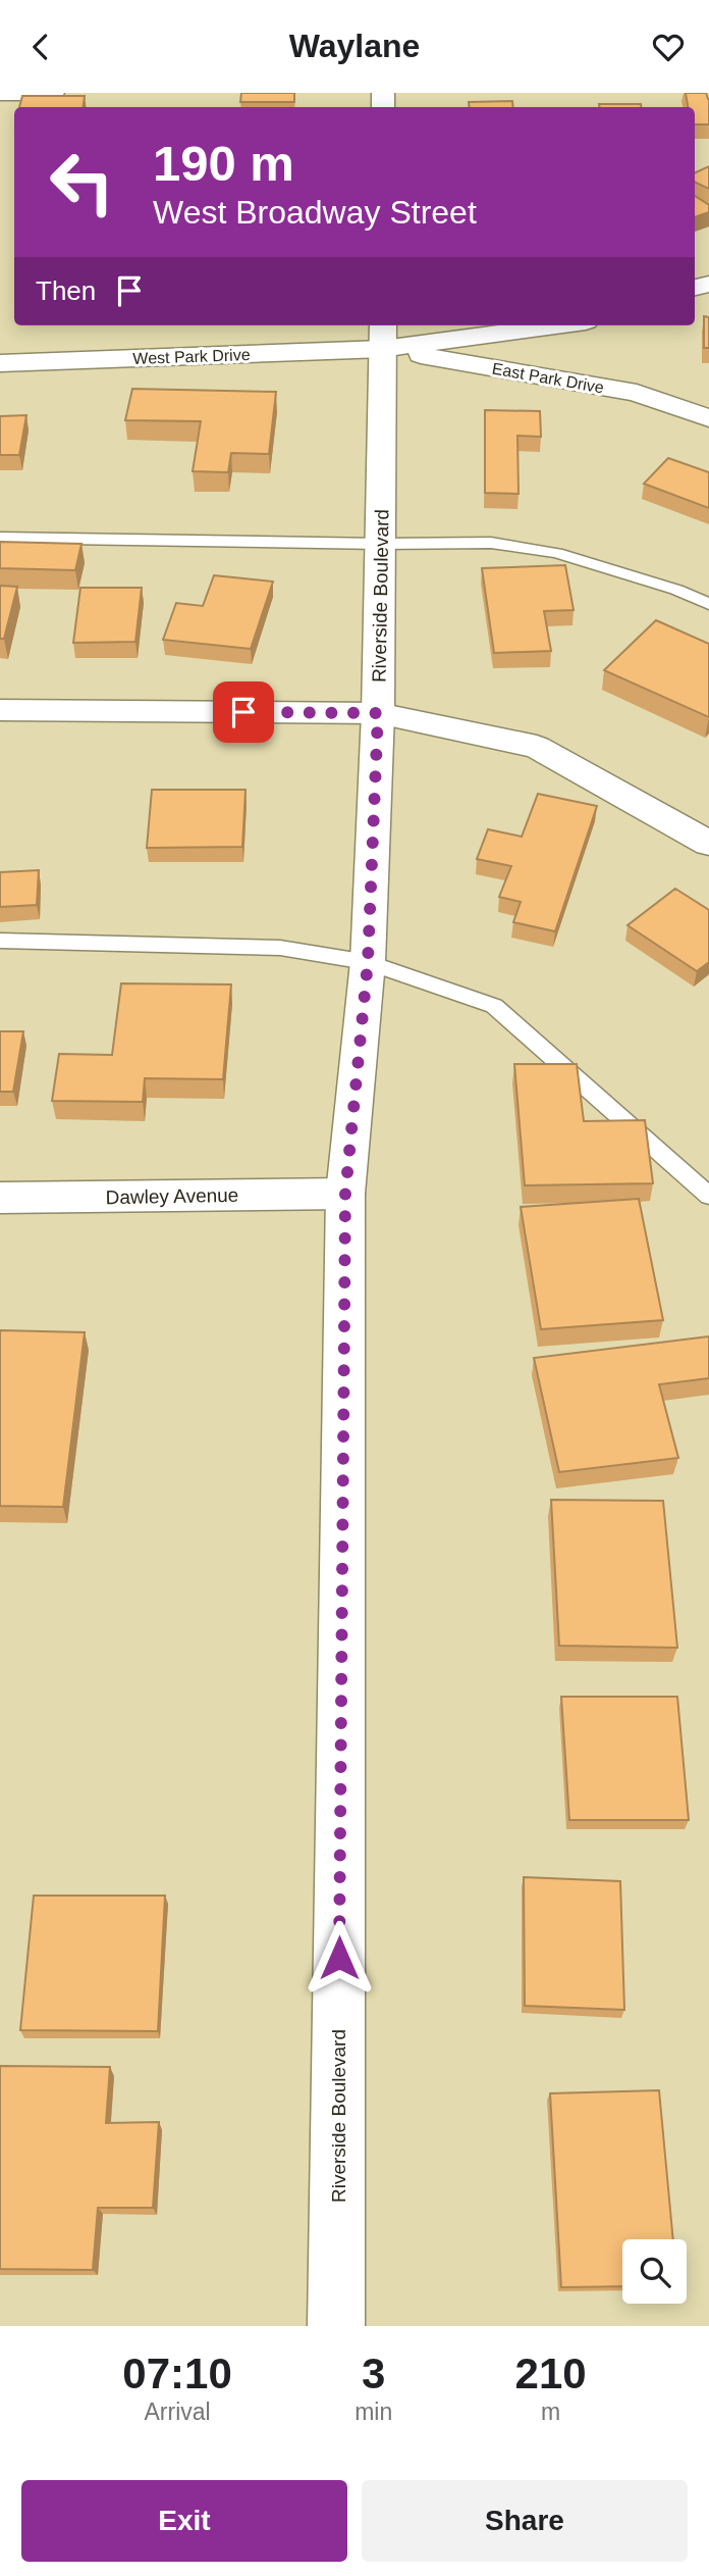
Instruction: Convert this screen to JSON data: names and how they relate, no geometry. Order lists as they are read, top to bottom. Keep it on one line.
{"streets":{"street":["West Park Drive","East Park Drive","Riverside Boulevard","Dawley Avenue"]},"crossings":[["West Park Drive","East Park Drive"],["West Park Drive","Riverside Boulevard"],["East Park Drive","Riverside Boulevard"],["Riverside Boulevard","Dawley Avenue"]],"page":{"header":"Waylane","turn":["190 m","West Broadway Street"],"then":"Then","eta":["07:10","Arrival","3","min","210","m"],"buttons":["Exit","Share"]}}
